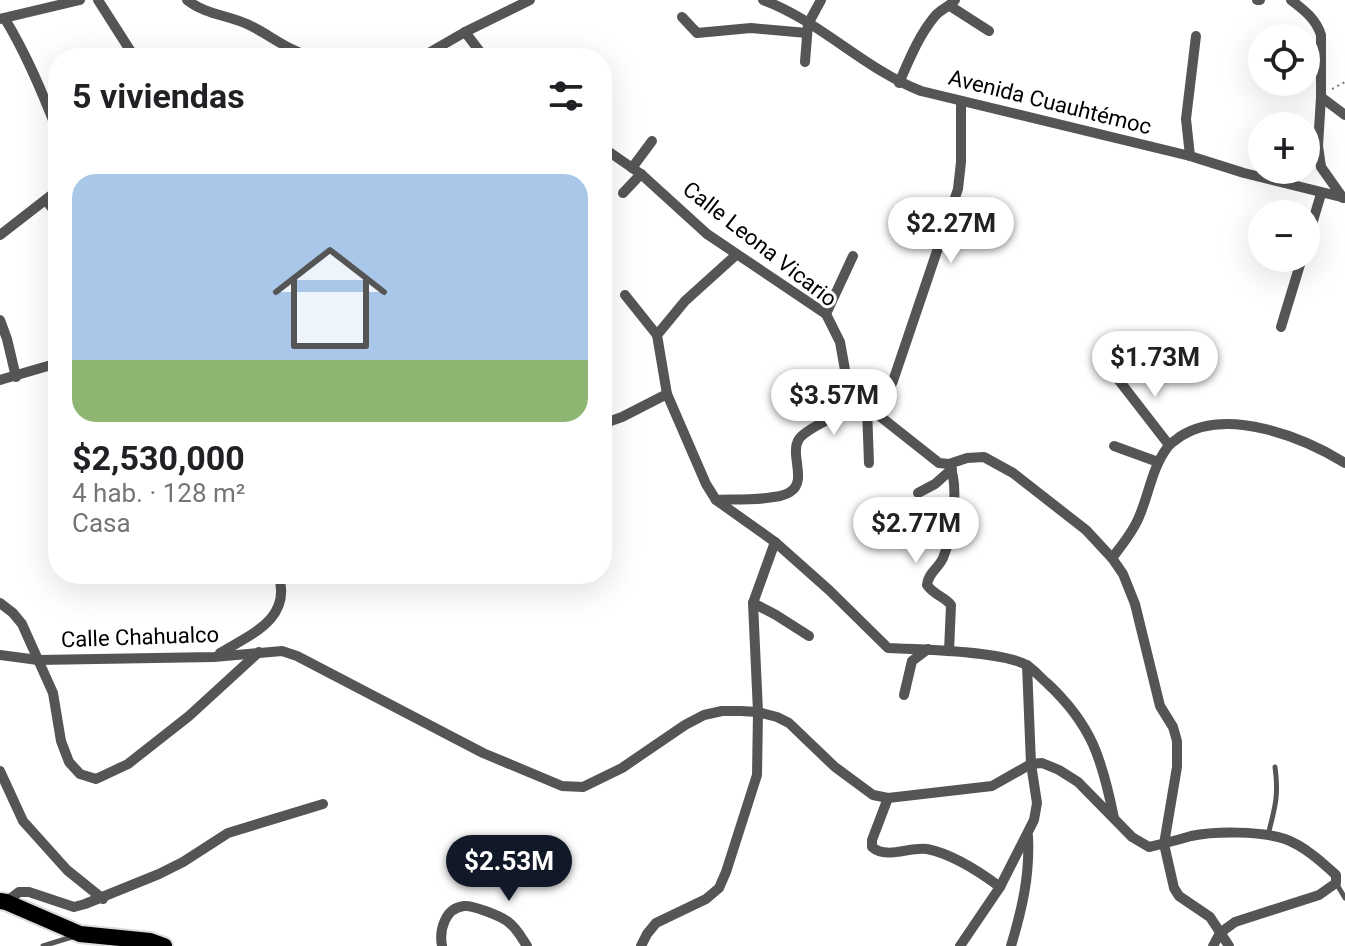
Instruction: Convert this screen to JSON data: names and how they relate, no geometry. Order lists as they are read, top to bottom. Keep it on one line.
{"streets":{"street":["Avenida Cuauhtémoc","Calle Leona Vicario","Calle Chahualco"]},"page":{"map_buttons":["+","−"],"heading":"5 viviendas","list":[{"name":"$2,530,000","note":"4 hab. · 128 m² · Casa"}],"price":["$2.27M","$1.73M","$3.57M","$2.77M","$2.53M"]}}
